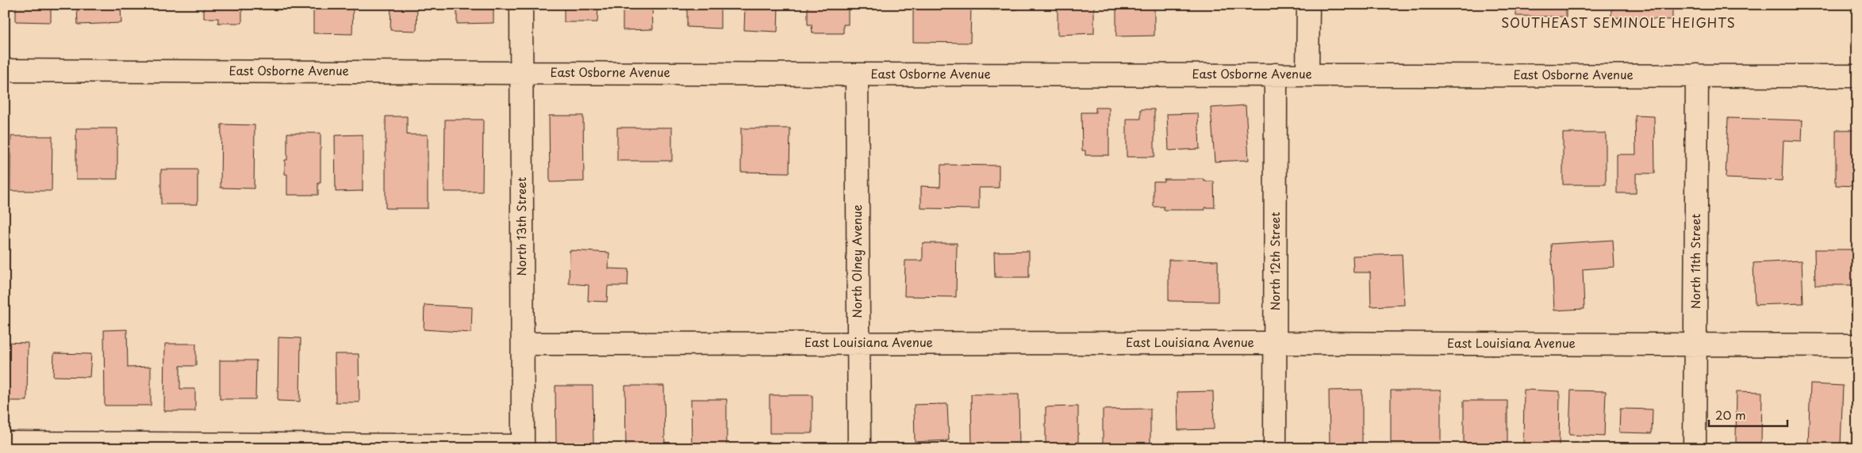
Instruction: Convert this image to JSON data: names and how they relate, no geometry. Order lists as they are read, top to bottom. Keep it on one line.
{"streets":{"street":["East Osborne Avenue","North 13th Street","North Olney Avenue","North 12th Street","North 11th Street","East Louisiana Avenue"]},"crossings":[["East Osborne Avenue","North 13th Street"],["East Osborne Avenue","North Olney Avenue"],["East Osborne Avenue","North 12th Street"],["East Osborne Avenue","North 11th Street"],["North 13th Street","East Louisiana Avenue"],["North Olney Avenue","East Louisiana Avenue"],["North 12th Street","East Louisiana Avenue"],["North 11th Street","East Louisiana Avenue"]],"districts":["SOUTHEAST SEMINOLE HEIGHTS"],"scale_bar":"20 m"}
